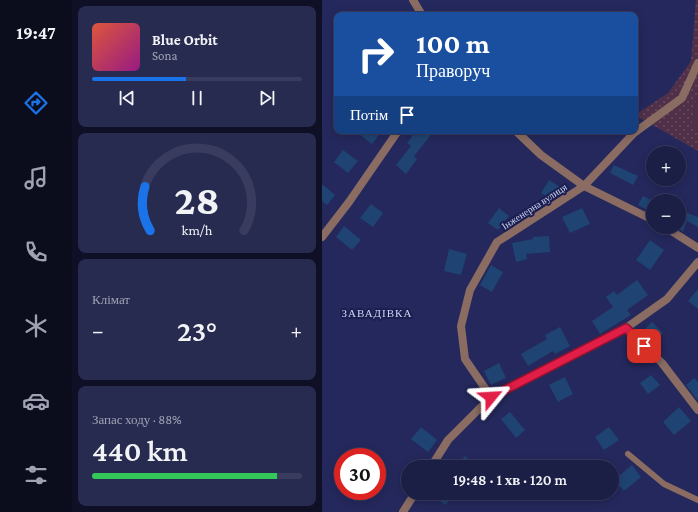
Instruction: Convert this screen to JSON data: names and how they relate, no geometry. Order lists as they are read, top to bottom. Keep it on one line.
{"streets":{"street":["Інженерна вулиця"]},"districts":["ЗАВАДІВКА"],"page":{"tabs":"19:47","turn":["100 m","Праворуч"],"song":["Blue Orbit","Sona"],"then":"Потім","map_buttons":["+","−"],"tile":["Клімат",["Запас ходу · 88%","440 km"]],"heat":["−","23°","+"],"limit":"30","trip":"19:48 · 1 хв · 120 m","gauge":["28","km/h"]}}
